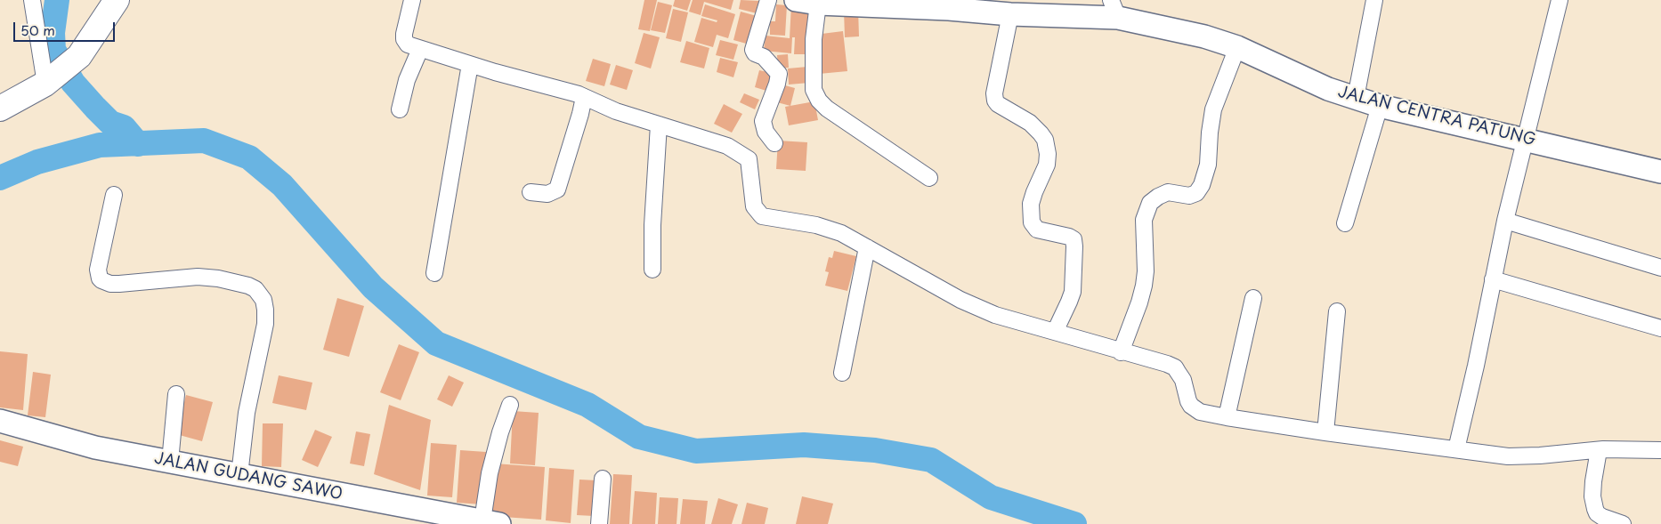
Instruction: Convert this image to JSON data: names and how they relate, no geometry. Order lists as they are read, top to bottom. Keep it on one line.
{"streets":{"street":["JALAN CENTRA PATUNG","JALAN GUDANG SAWO"]},"scale_bar":"50 m"}
